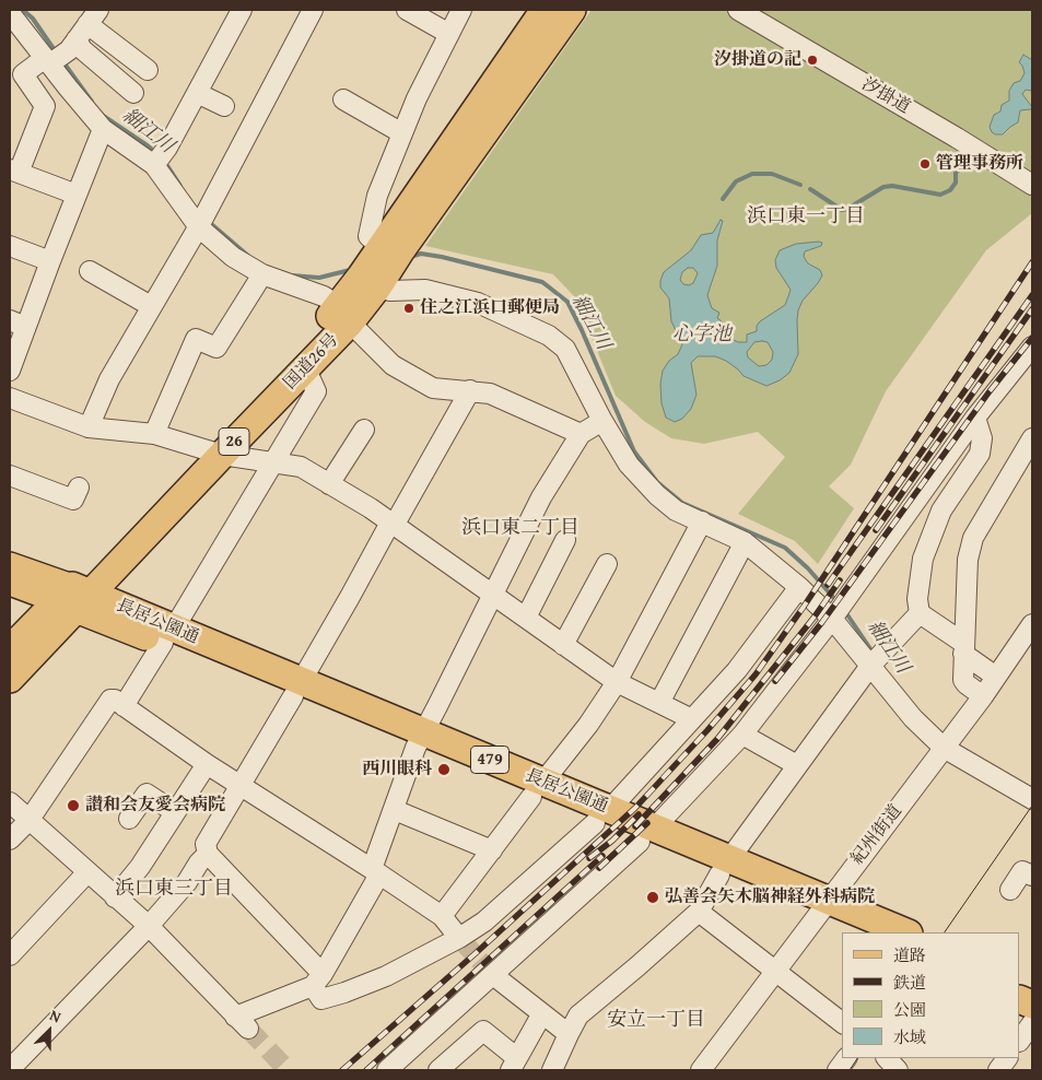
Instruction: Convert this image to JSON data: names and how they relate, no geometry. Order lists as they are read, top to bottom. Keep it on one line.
{"streets":{"highway":["国道26号","26","長居公園通","479"],"street":["汐掛道","紀州街道"]},"crossings":[["国道26号","長居公園通"],["長居公園通","紀州街道"]],"districts":["浜口東一丁目","浜口東二丁目","浜口東三丁目","安立一丁目"],"water":["細江川","心字池"],"places":["汐掛道の記","管理事務所","住之江浜口郵便局","西川眼科","讃和会友愛会病院","弘善会矢木脳神経外科病院"],"legend":["道路","鉄道","公園","水域"],"north":"top right"}
